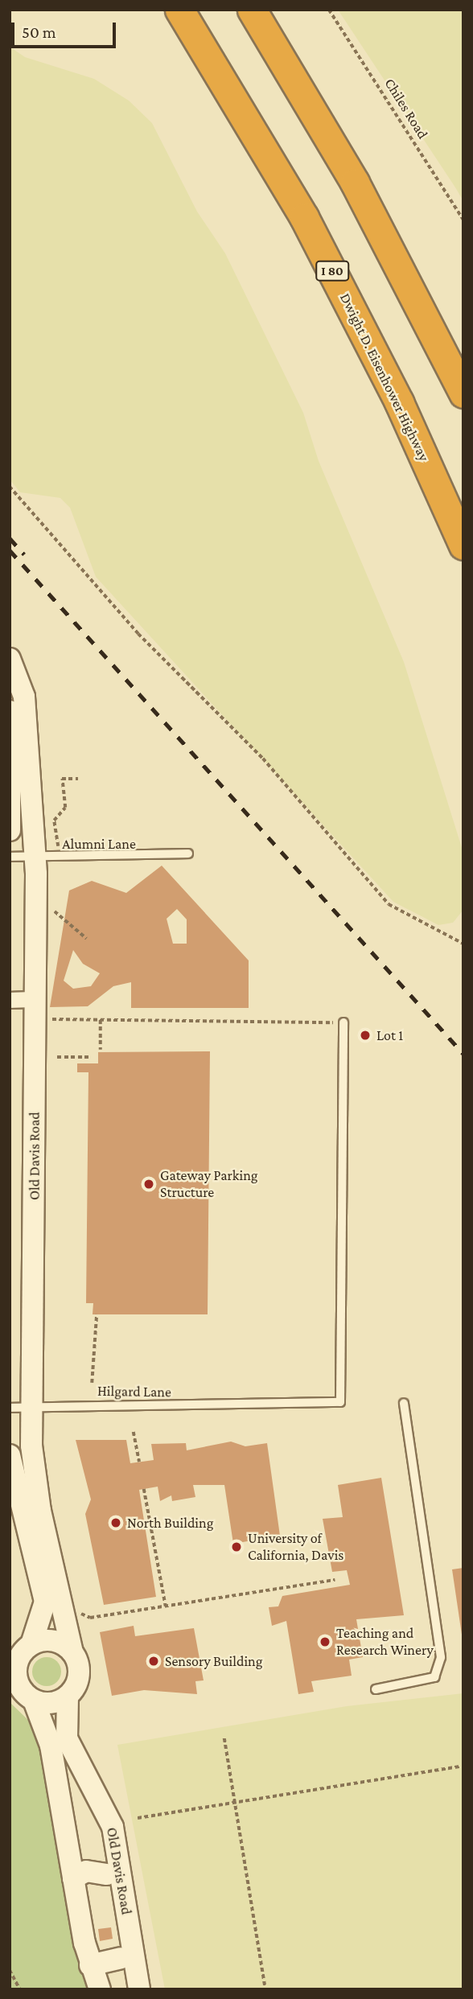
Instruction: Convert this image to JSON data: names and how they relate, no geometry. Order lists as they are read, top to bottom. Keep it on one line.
{"streets":{"highway":["I 80","Dwight D. Eisenhower Highway"],"street":["Old Davis Road"],"lane":["Alumni Lane","Hilgard Lane"],"path":["Chiles Road"]},"crossings":[["Alumni Lane","Old Davis Road"],["Old Davis Road","Hilgard Lane"]],"places":["Lot 1","Gateway Parking Structure","North Building","University of California, Davis","Teaching and Research Winery","Sensory Building"],"scale_bar":"50 m"}
